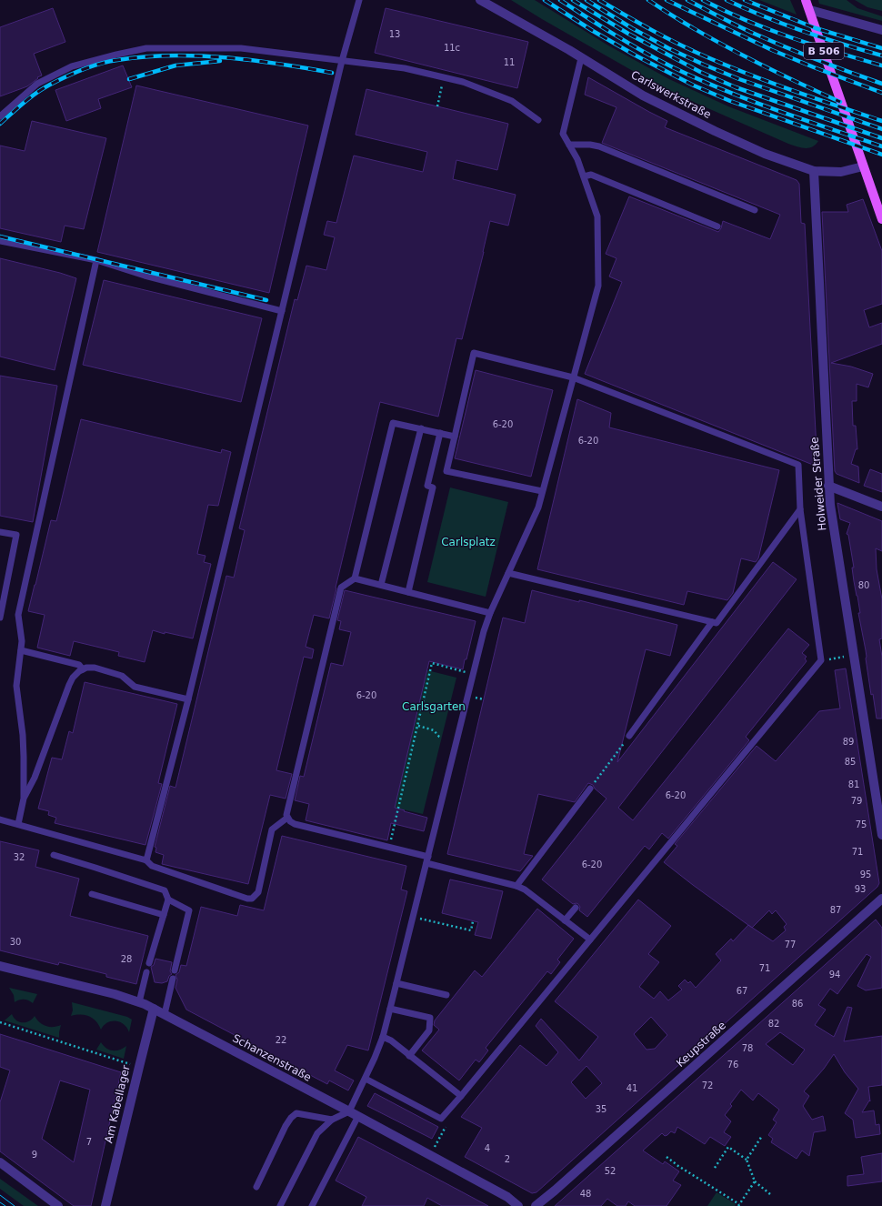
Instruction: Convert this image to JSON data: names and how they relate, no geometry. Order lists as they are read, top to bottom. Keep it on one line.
{"streets":{"main road":["B 506"],"street":["Carlswerkstraße","Holweider Straße","Keupstraße","Schanzenstraße","Am Kabellager"]},"crossings":[["B 506","Carlswerkstraße"],["Carlswerkstraße","Holweider Straße"],["Schanzenstraße","Am Kabellager"]],"parks":["Carlsplatz","Carlsgarten"],"house_numbers":["13","11c","11","6-20","6-20","80","6-20","89","85","81","6-20","79","75","71","32","6-20","95","93","87","30","77","28","71","94","67","86","82","22","78","76","72","41","35","7","4","9","2","52","48"]}
